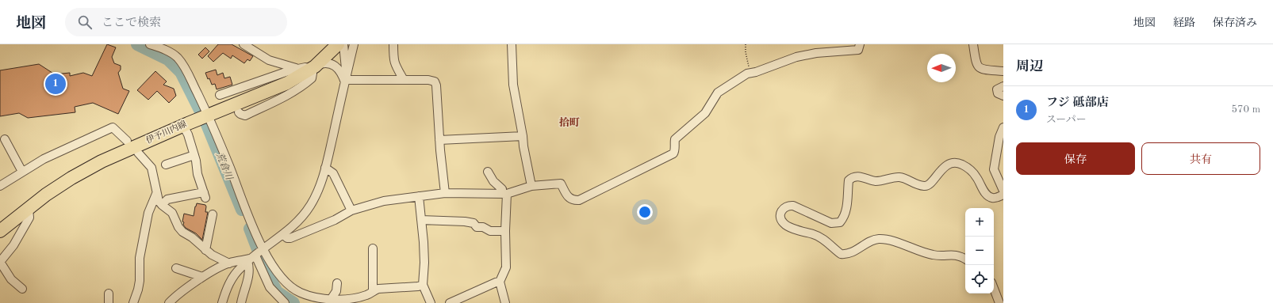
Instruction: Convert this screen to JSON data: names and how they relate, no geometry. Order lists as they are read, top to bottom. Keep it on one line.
{"streets":{"main road":["伊予川内線"]},"districts":["拾町"],"water":["荒倉川"],"north":"left","page":{"header":"地図","search":"ここで検索","nav":["地図","経路","保存済み"],"heading":"周辺","pins":"1","list":[{"mark":"1","name":"フジ 砥部店","note":"スーパー","value":"570 m"}],"buttons":["保存","共有"],"map_buttons":["+","−"]}}
